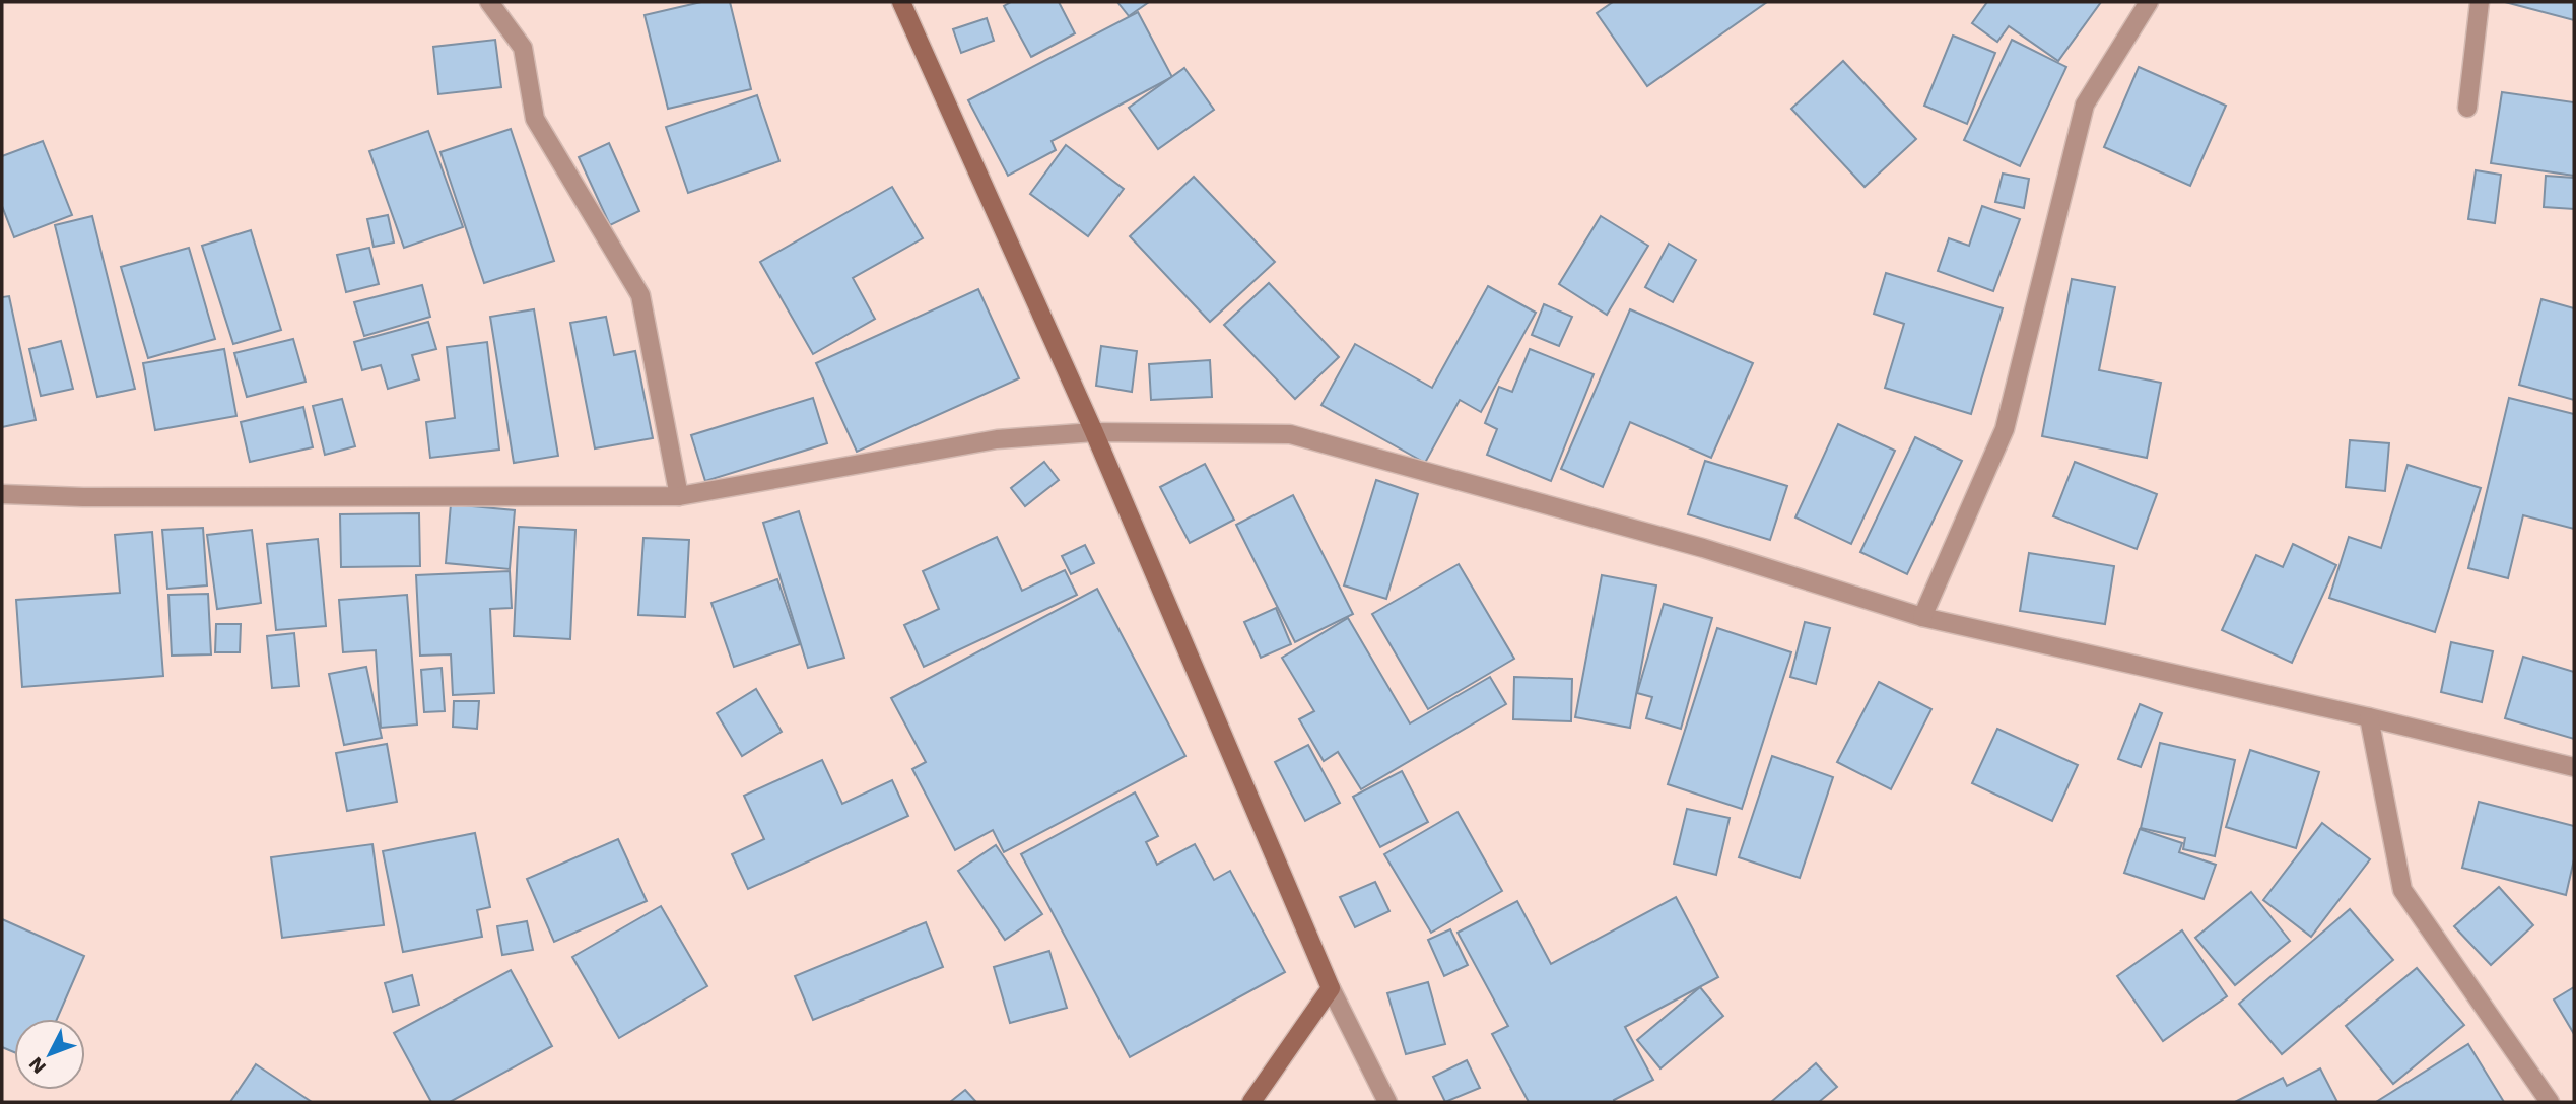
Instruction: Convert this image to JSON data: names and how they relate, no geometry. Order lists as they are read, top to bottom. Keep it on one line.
{"north":"bottom left"}
